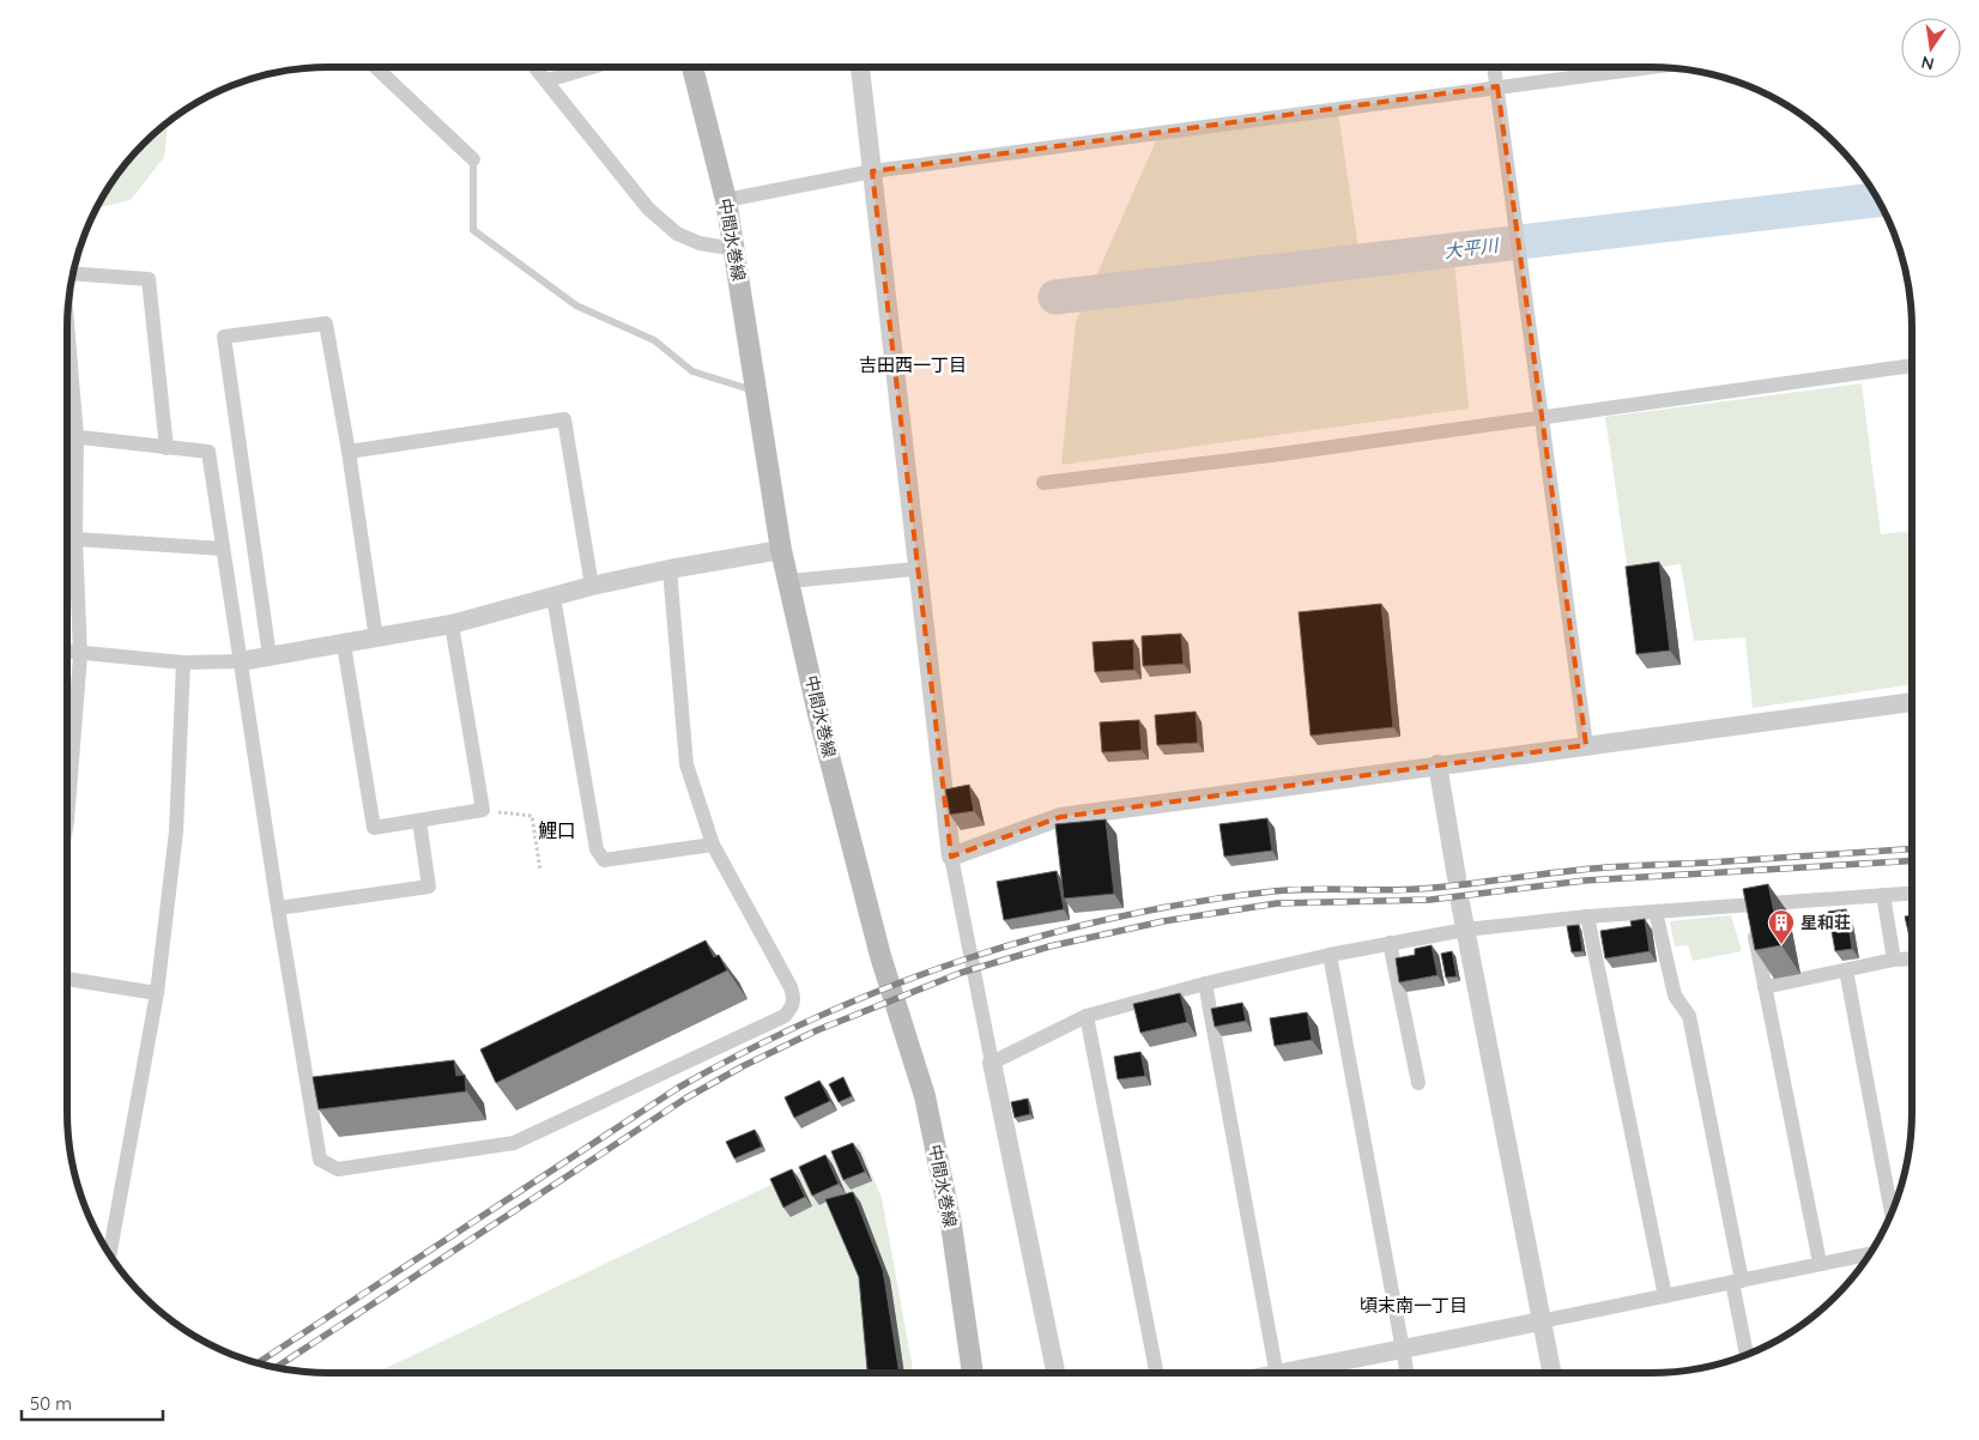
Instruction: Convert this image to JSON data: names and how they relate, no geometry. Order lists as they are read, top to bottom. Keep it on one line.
{"streets":{"main road":["中間水巻線"]},"districts":["吉田西一丁目","鯉口","頃末南一丁目"],"water":["大平川"],"places":{"building":["星和荘"]},"scale_bar":"50 m","north":"bottom"}
